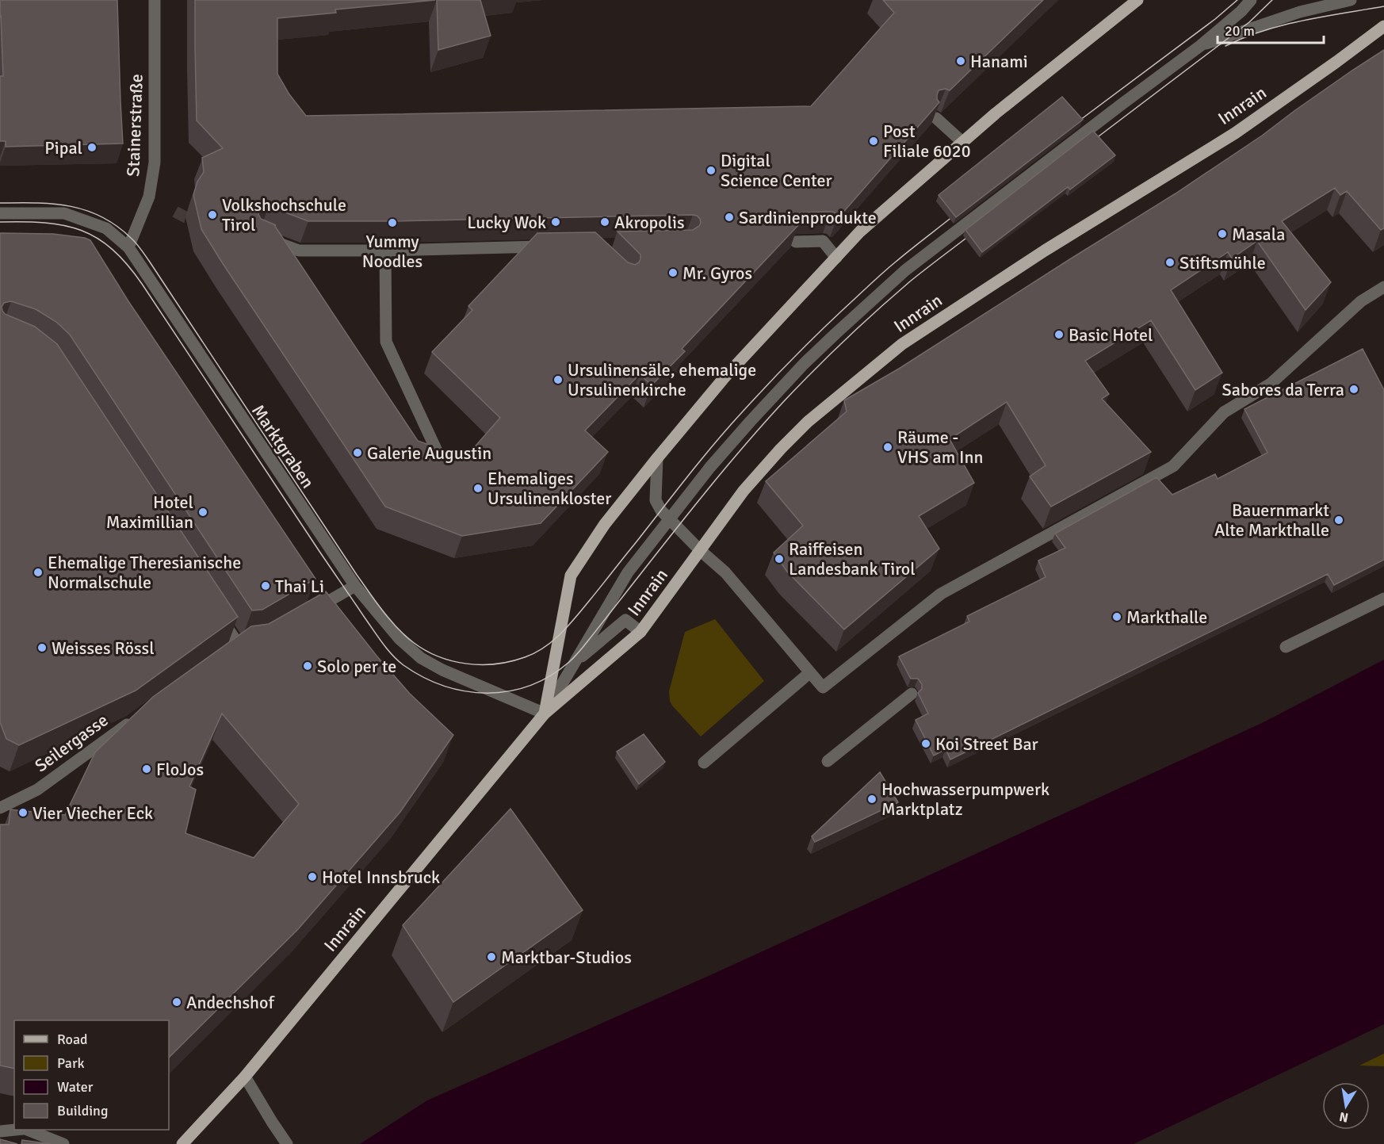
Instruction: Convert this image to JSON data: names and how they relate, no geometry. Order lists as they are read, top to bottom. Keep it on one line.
{"streets":{"main road":["Innrain"],"street":["Stainerstraße","Marktgraben","Seilergasse"]},"crossings":[["Innrain","Marktgraben"],["Stainerstraße","Marktgraben"]],"places":["Hanami","Post Filiale 6020","Pipal","Digital Science Center","Volkshochschule Tirol","Sardinienprodukte","Lucky Wok","Akropolis","Yummy Noodles","Masala","Stiftsmühle","Mr. Gyros","Basic Hotel","Ursulinensäle, ehemalige Ursulinenkirche","Sabores da Terra","Räume - VHS am Inn","Galerie Augustin","Ehemaliges Ursulinenkloster","Hotel Maximillian","Bauernmarkt Alte Markthalle","Raiffeisen Landesbank Tirol","Ehemalige Theresianische Normalschule","Thai Li","Markthalle","Weisses Rössl","Solo per te","Koi Street Bar","FloJos","Hochwasserpumpwerk Marktplatz","Vier Viecher Eck","Hotel Innsbruck","Marktbar-Studios","Andechshof"],"legend":["Road","Park","Water","Building"],"scale_bar":"20 m","north":"bottom"}
